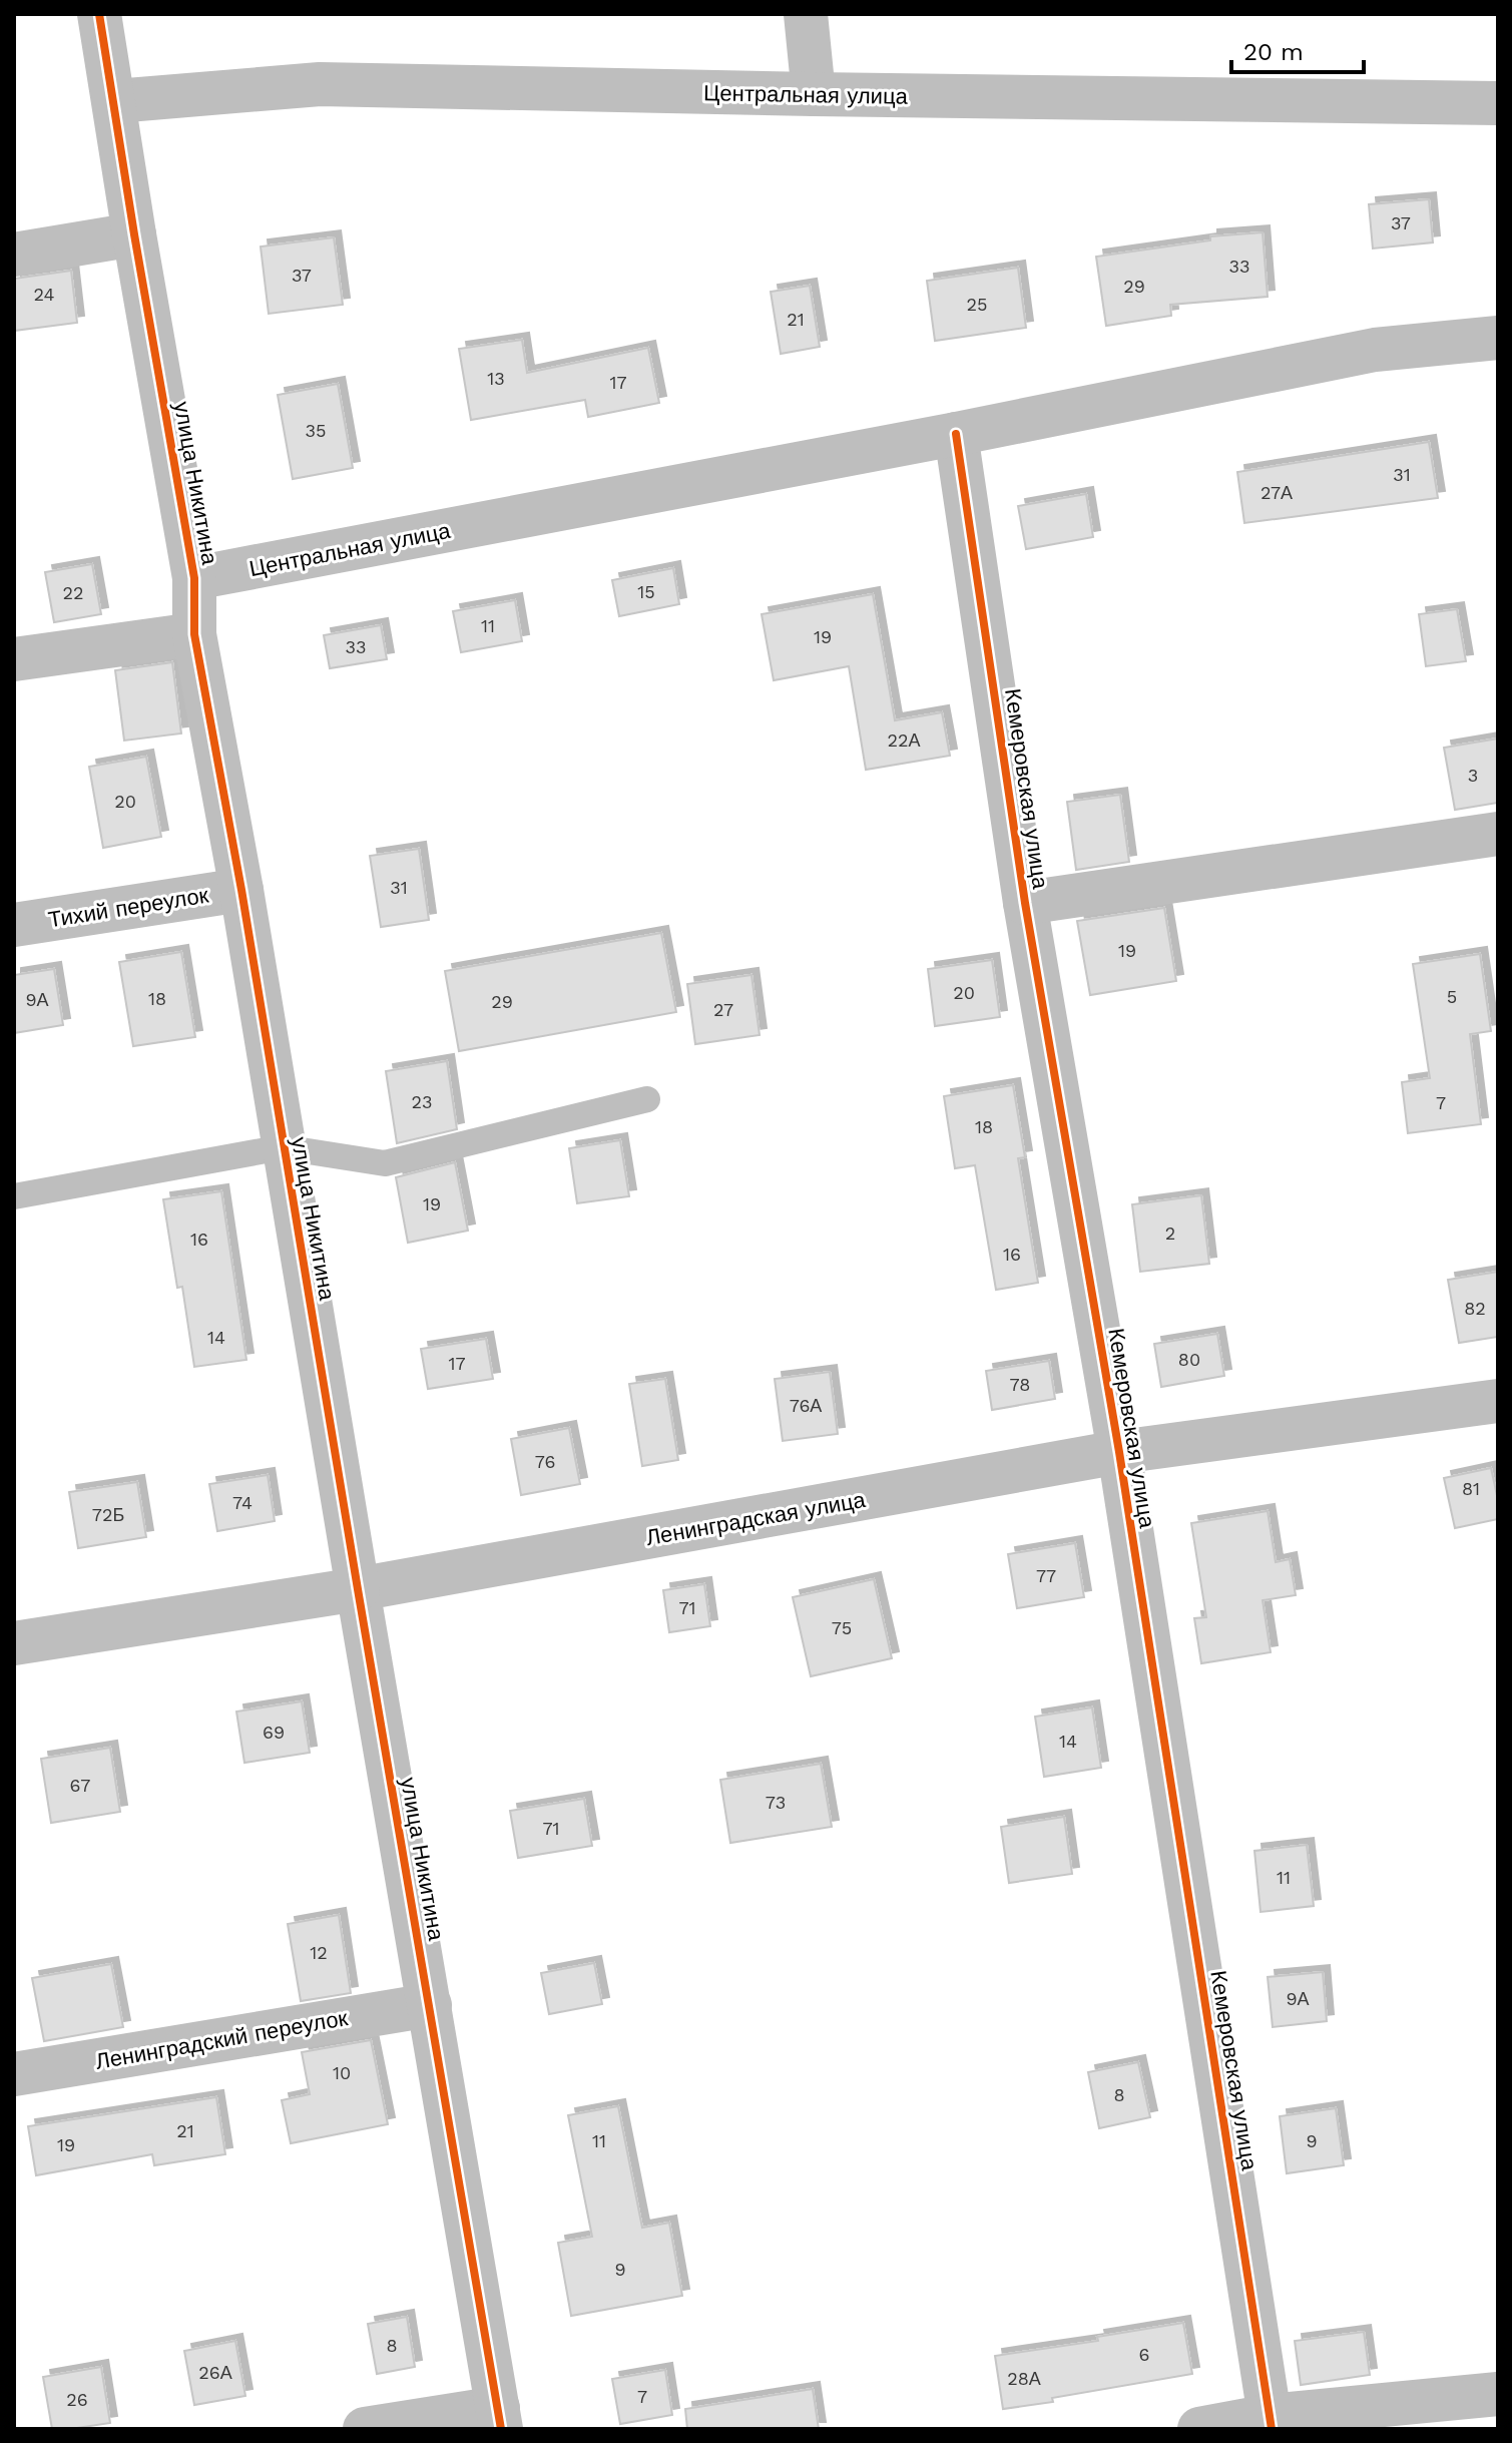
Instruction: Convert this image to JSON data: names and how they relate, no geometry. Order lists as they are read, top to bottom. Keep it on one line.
{"streets":{"street":["Центральная улица","улица Никитина","Кемеровская улица","Тихий переулок","Ленинградская улица","Ленинградский переулок"]},"crossings":[["Центральная улица","улица Никитина"],["Центральная улица","Кемеровская улица"],["улица Никитина","Тихий переулок"],["улица Никитина","Ленинградская улица"],["улица Никитина","Ленинградский переулок"],["Кемеровская улица","Ленинградская улица"]],"house_numbers":["37","33","37","29","24","25","21","13","17","35","31","27А","15","22","11","19","33","22А","3","20","31","19","20","5","18","9А","29","27","23","7","18","19","2","16","16","82","14","80","17","78","76А","76","81","74","72Б","77","71","75","69","14","67","73","71","11","12","9А","10","8","21","11","9","19","9","8","6","26А","28А","7","26"],"scale_bar":"20 m"}
